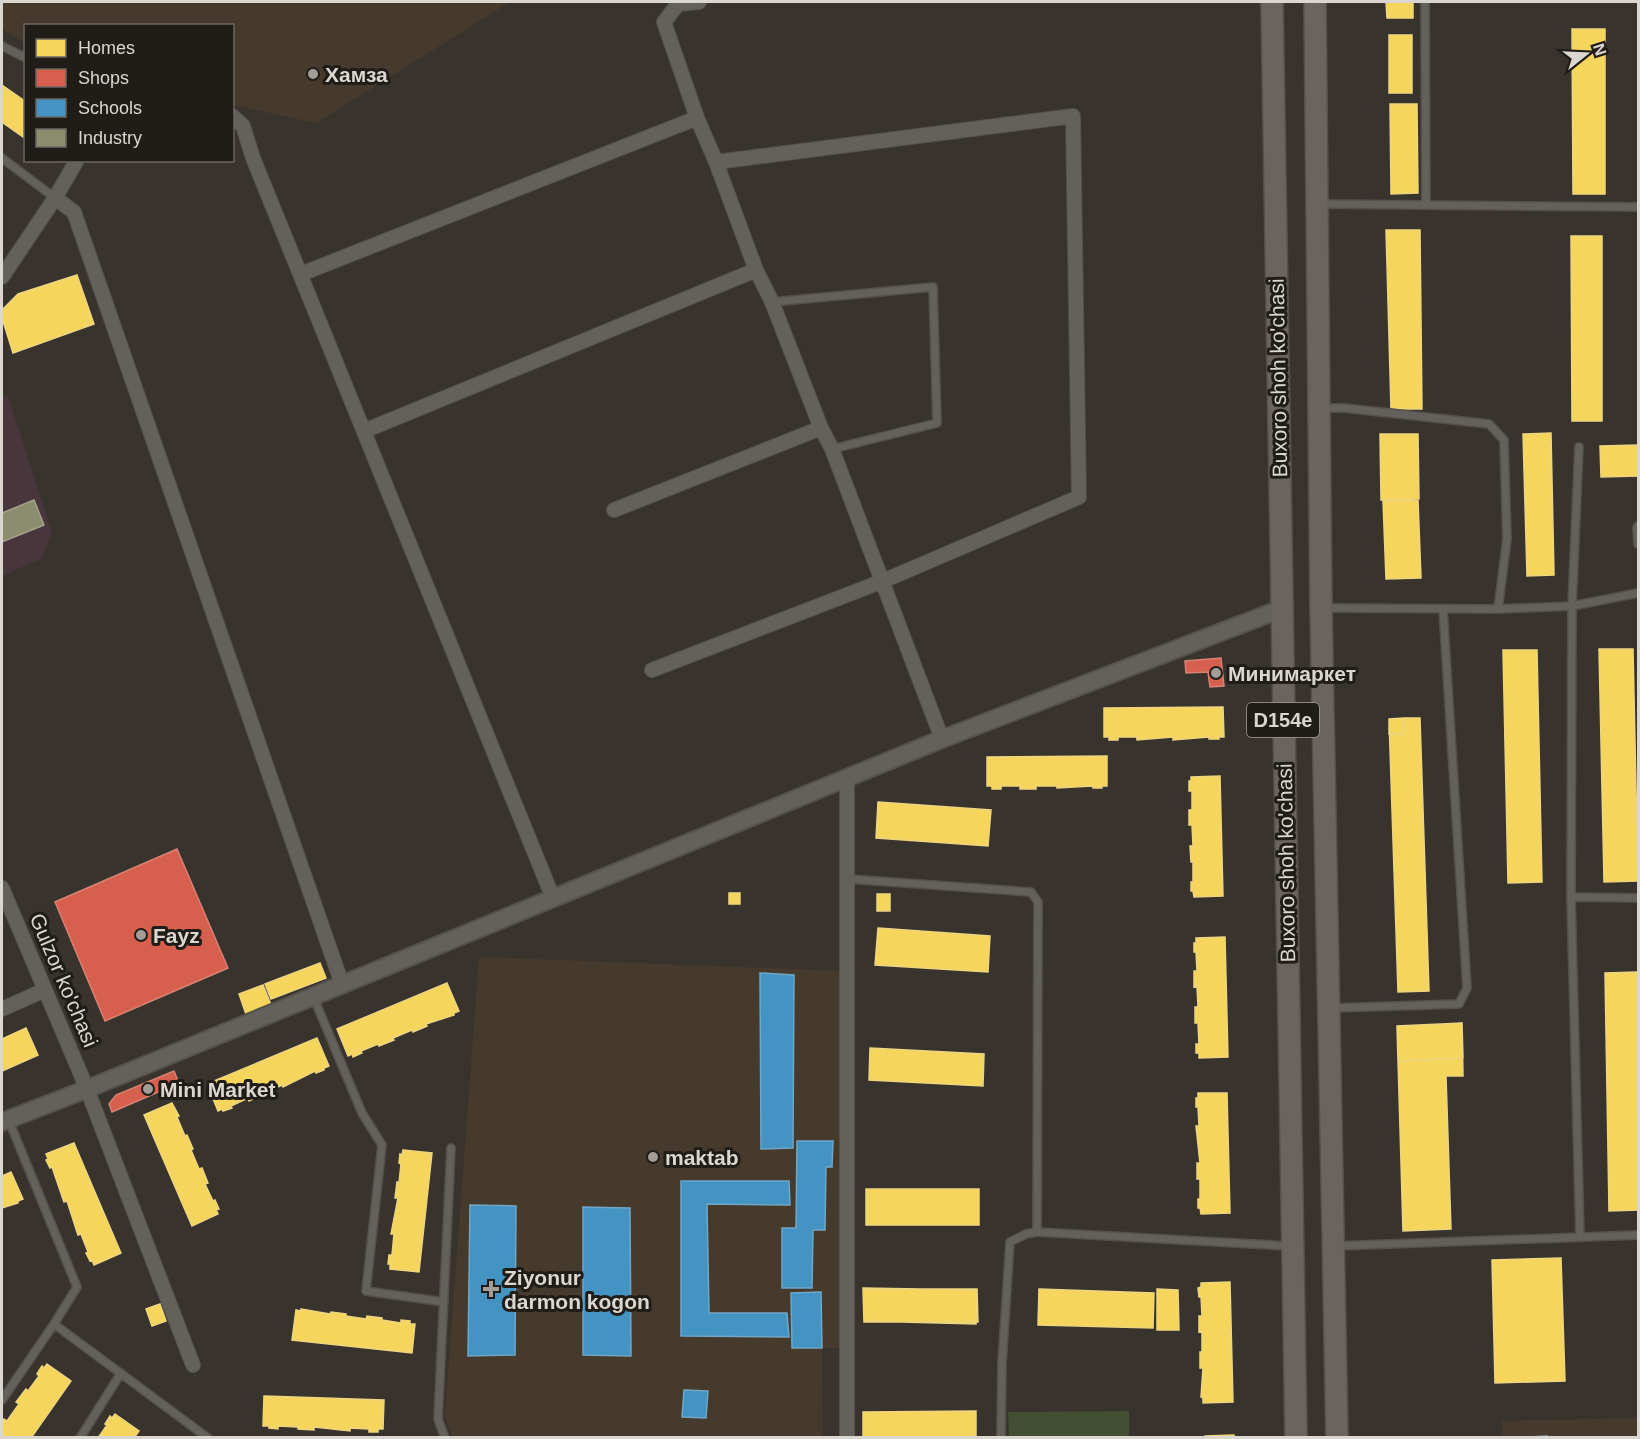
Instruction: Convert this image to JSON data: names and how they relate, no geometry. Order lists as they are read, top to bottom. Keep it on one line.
{"streets":{"main road":["Buxoro shoh ko'chasi","D154e"],"street":["Gulzor ko'chasi"]},"places":{"other":["Хамза","Минимаркет","Fayz","Mini Market","maktab"],"health":["Ziyonur darmon kogon"]},"legend":["Homes","Shops","Schools","Industry"],"north":"right"}
